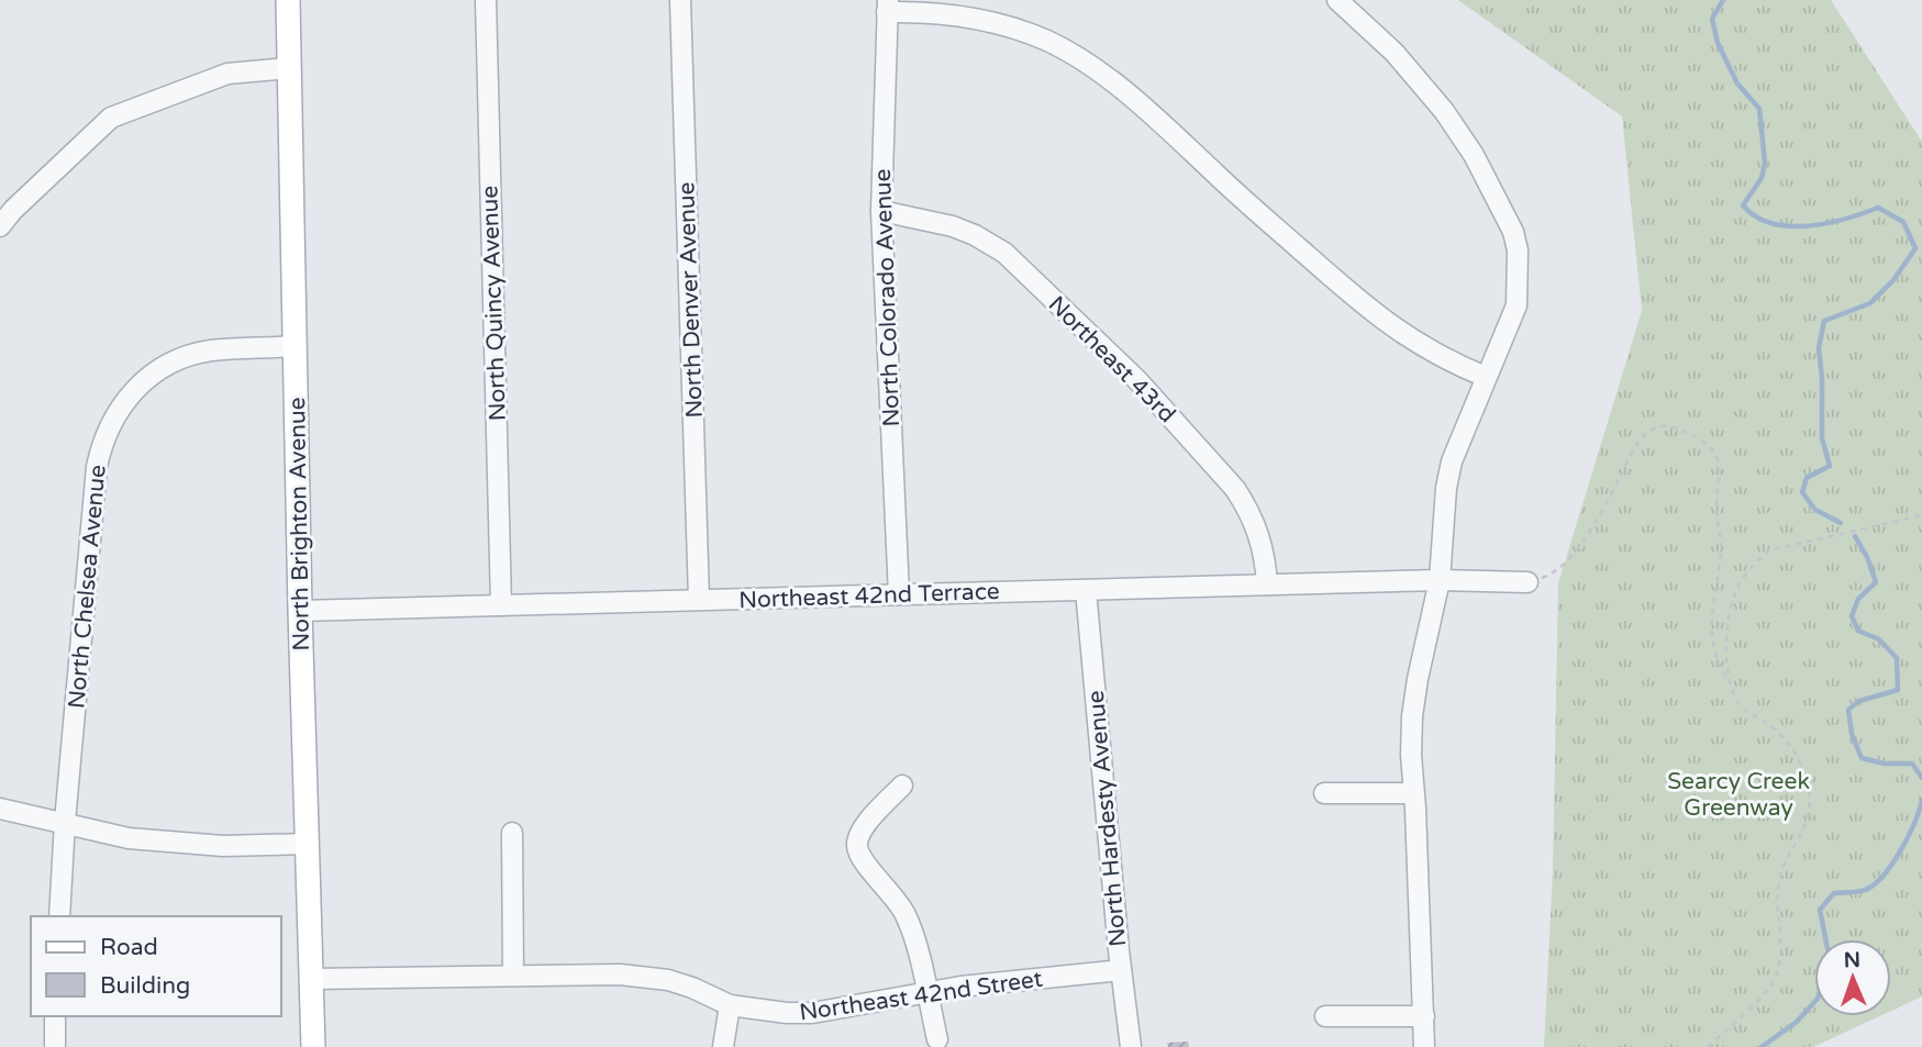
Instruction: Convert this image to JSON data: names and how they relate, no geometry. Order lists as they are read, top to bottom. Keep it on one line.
{"streets":{"main road":["North Brighton Avenue"],"street":["North Colorado Avenue","North Denver Avenue","North Quincy Avenue","Northeast 43rd","North Chelsea Avenue","Northeast 42nd Terrace","North Hardesty Avenue","Northeast 42nd Street"]},"crossings":[["North Colorado Avenue","Northeast 43rd"],["North Colorado Avenue","Northeast 42nd Terrace"],["North Denver Avenue","Northeast 42nd Terrace"],["North Quincy Avenue","Northeast 42nd Terrace"],["Northeast 43rd","Northeast 42nd Terrace"],["North Brighton Avenue","North Chelsea Avenue"],["North Brighton Avenue","Northeast 42nd Terrace"],["North Brighton Avenue","Northeast 42nd Street"],["Northeast 42nd Terrace","North Hardesty Avenue"],["North Hardesty Avenue","Northeast 42nd Street"]],"parks":["Searcy Creek Greenway"],"legend":["Road","Building"],"north":"top"}
